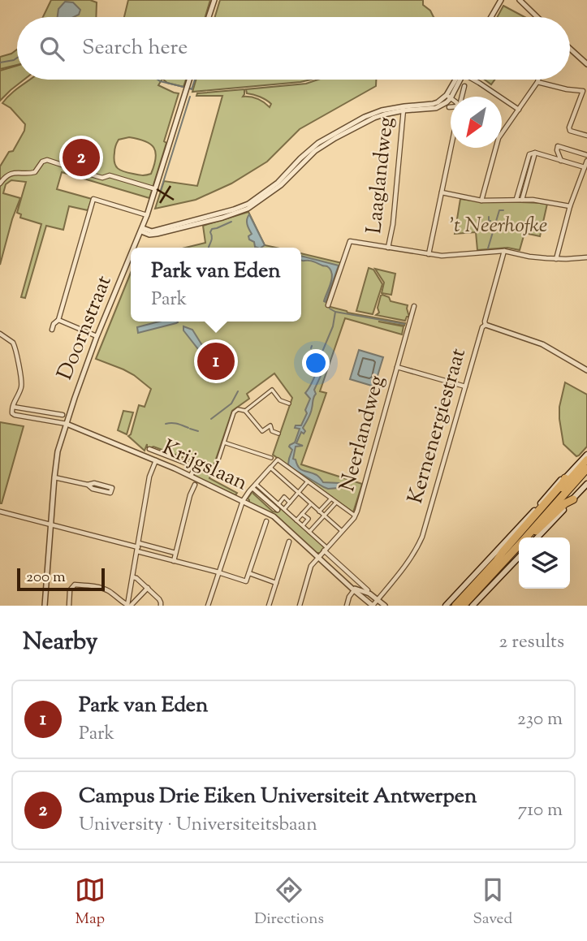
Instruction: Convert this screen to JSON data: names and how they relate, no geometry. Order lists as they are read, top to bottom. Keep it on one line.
{"streets":{"street":["Laaglandweg","Doornstraat","Kernenergiestraat","Neerlandweg","Krijgslaan"]},"crossings":[["Doornstraat","Krijgslaan"],["Kernenergiestraat","Krijgslaan"],["Neerlandweg","Krijgslaan"]],"parks":["'t Neerhofke"],"scale_bar":"200 m","north":"bottom left","page":{"search":"Search here","pins":["2","1"],"popup":["Park van Eden","Park"],"scale":"200 m","heading":["Nearby","2 results"],"list":[{"mark":"1","name":"Park van Eden","note":"Park","value":"230 m"},{"mark":"2","name":"Campus Drie Eiken Universiteit Antwerpen","note":"University · Universiteitsbaan","value":"710 m"}],"nav":["Map","Directions","Saved"]}}
